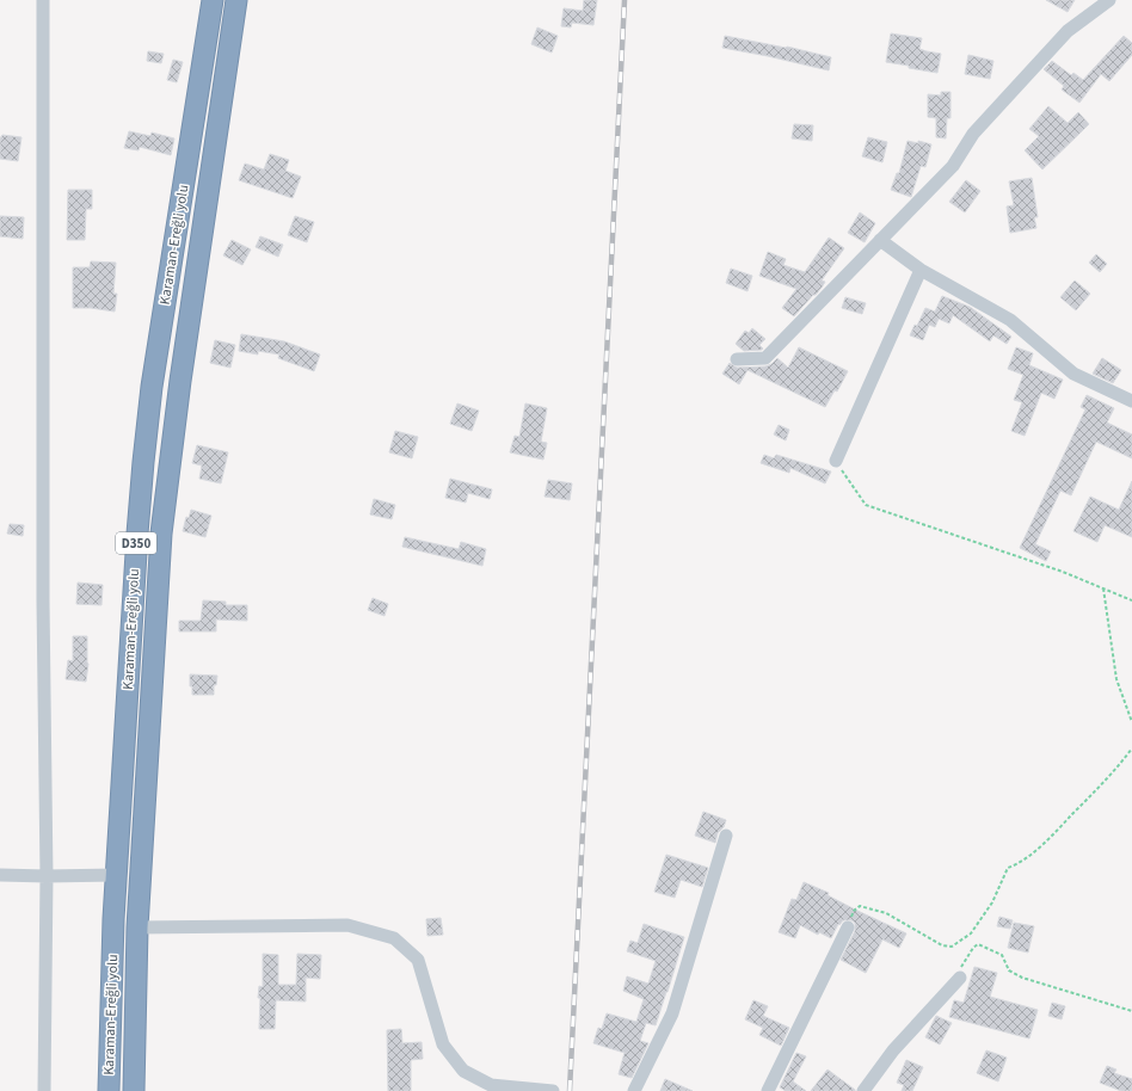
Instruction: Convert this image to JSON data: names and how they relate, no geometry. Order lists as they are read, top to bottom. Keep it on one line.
{"streets":{"highway":["Karaman-Ereğli yolu","D350"]}}
